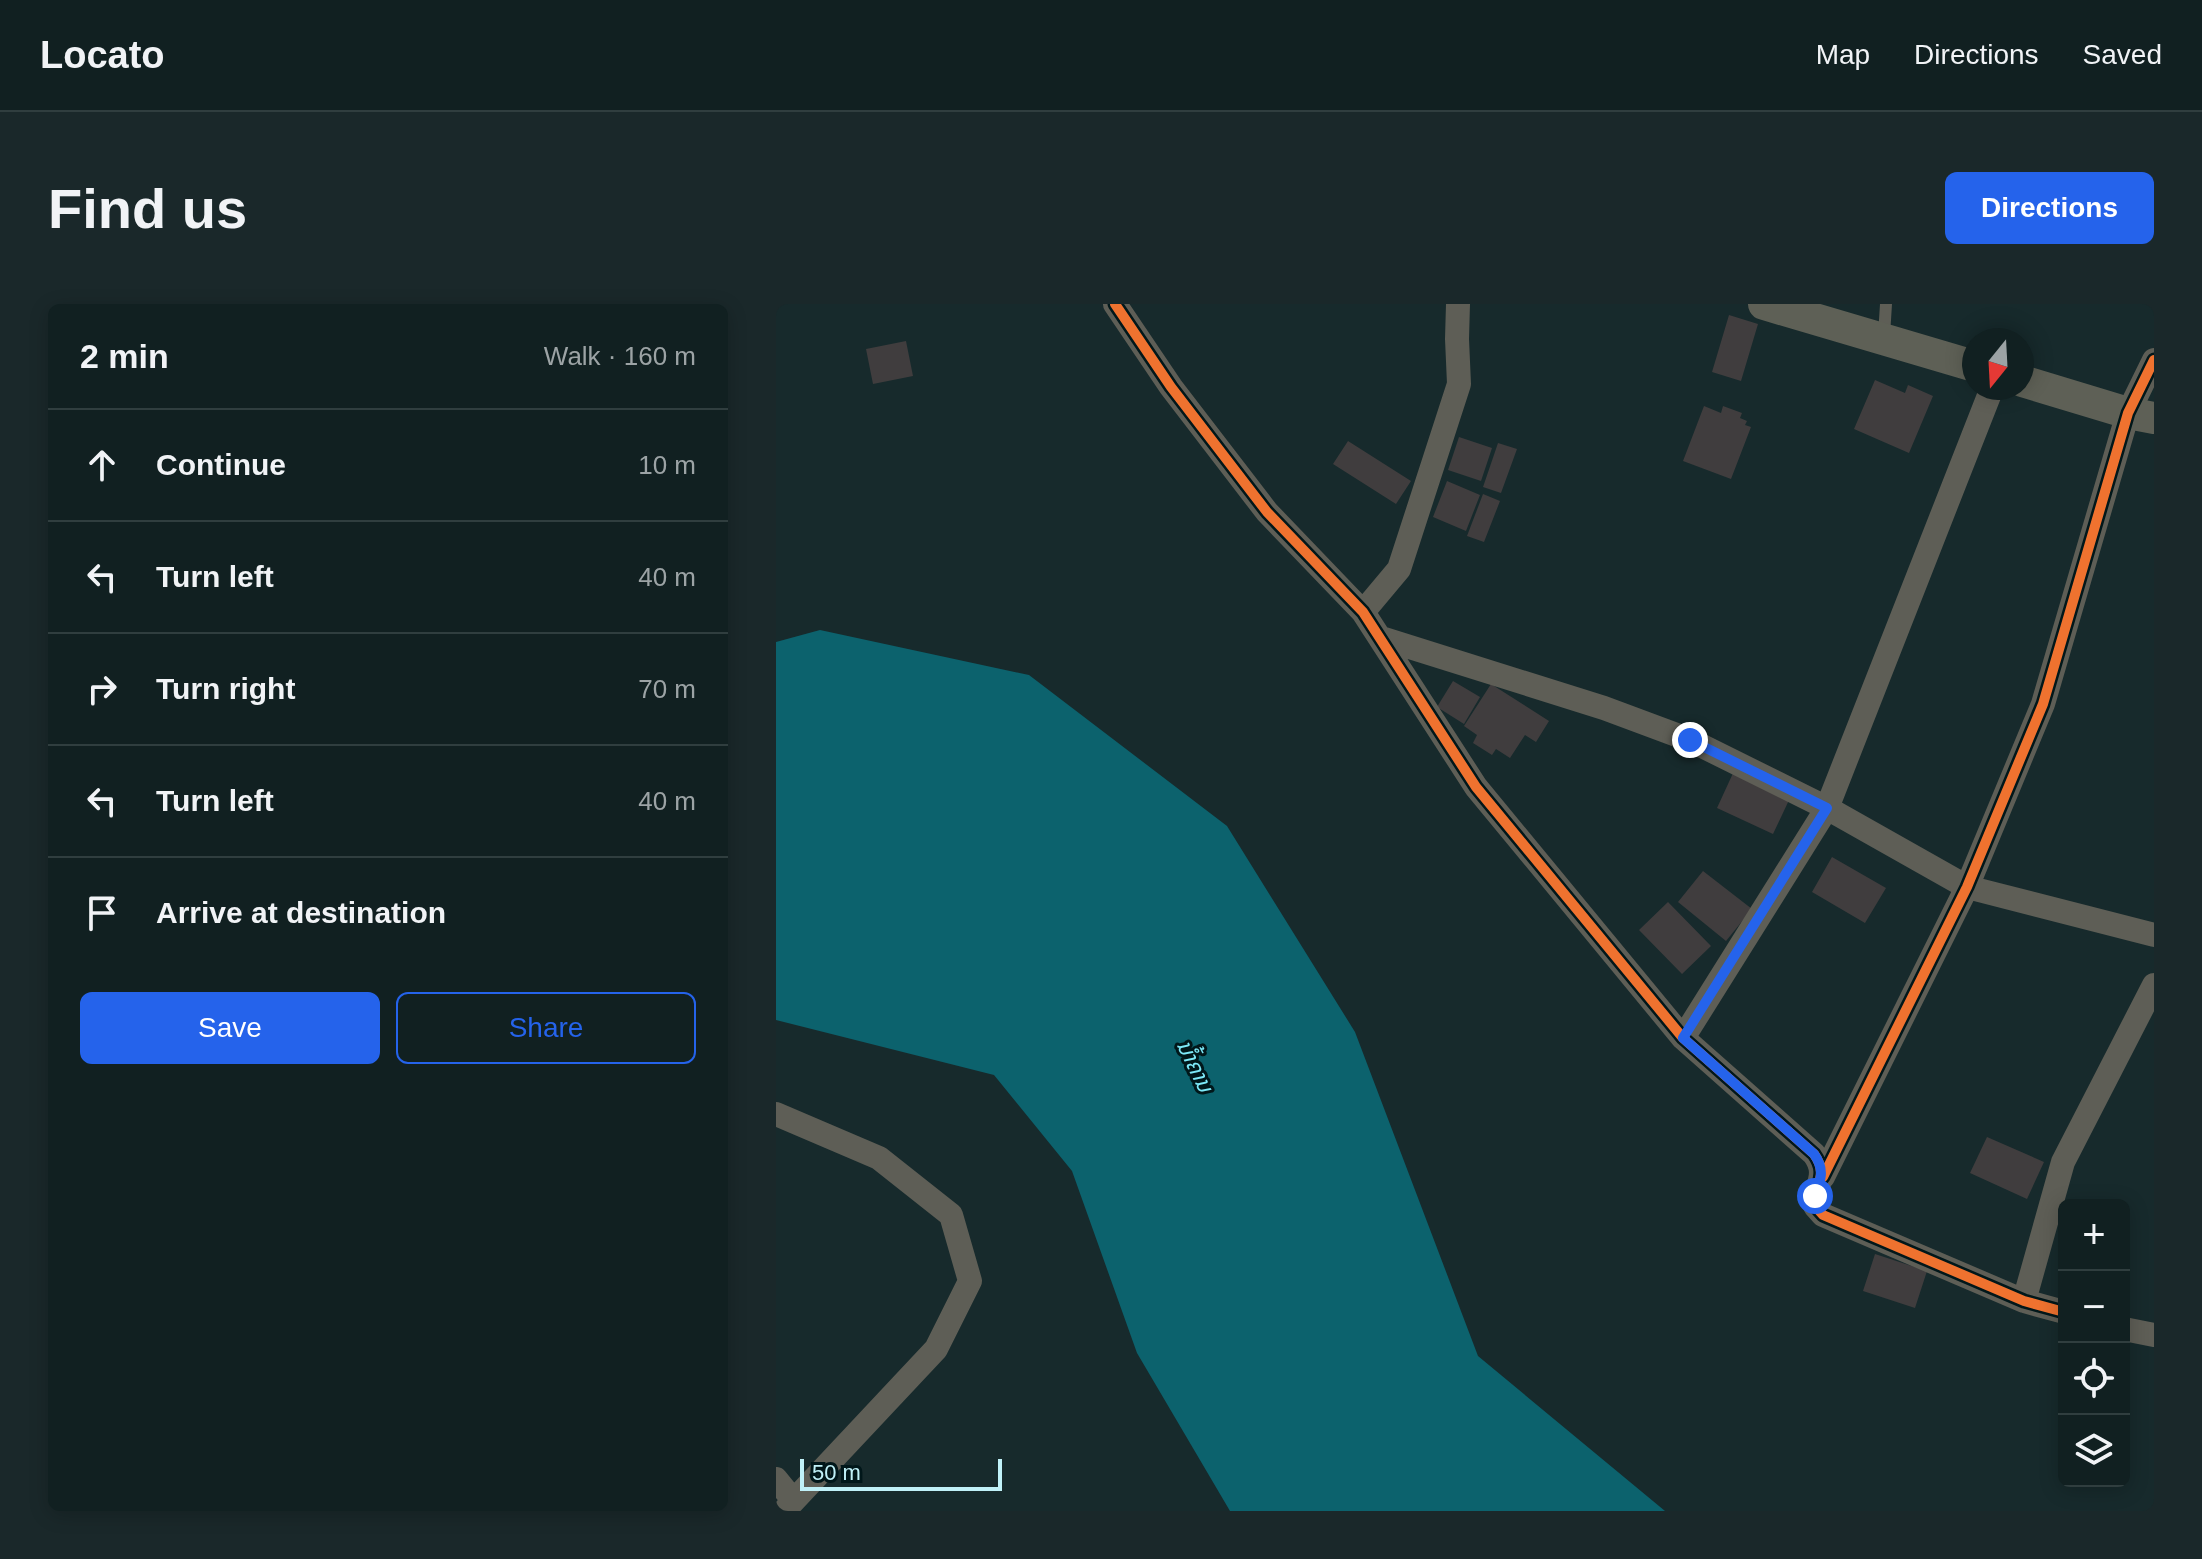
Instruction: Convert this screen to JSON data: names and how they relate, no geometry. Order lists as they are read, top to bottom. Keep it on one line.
{"water":["ນ້ຳຄານ"],"scale_bar":"50 m","north":"bottom","page":{"header":"Locato","nav":["Map","Directions","Saved"],"buttons":["Directions",["Save","Share"]],"title":"Find us","heading":["2 min","Walk · 160 m"],"list":[["Continue","10 m"],["Turn left","40 m"],["Turn right","70 m"],["Turn left","40 m"],"Arrive at destination"],"map_buttons":["+","−"],"scale":"50 m"}}
